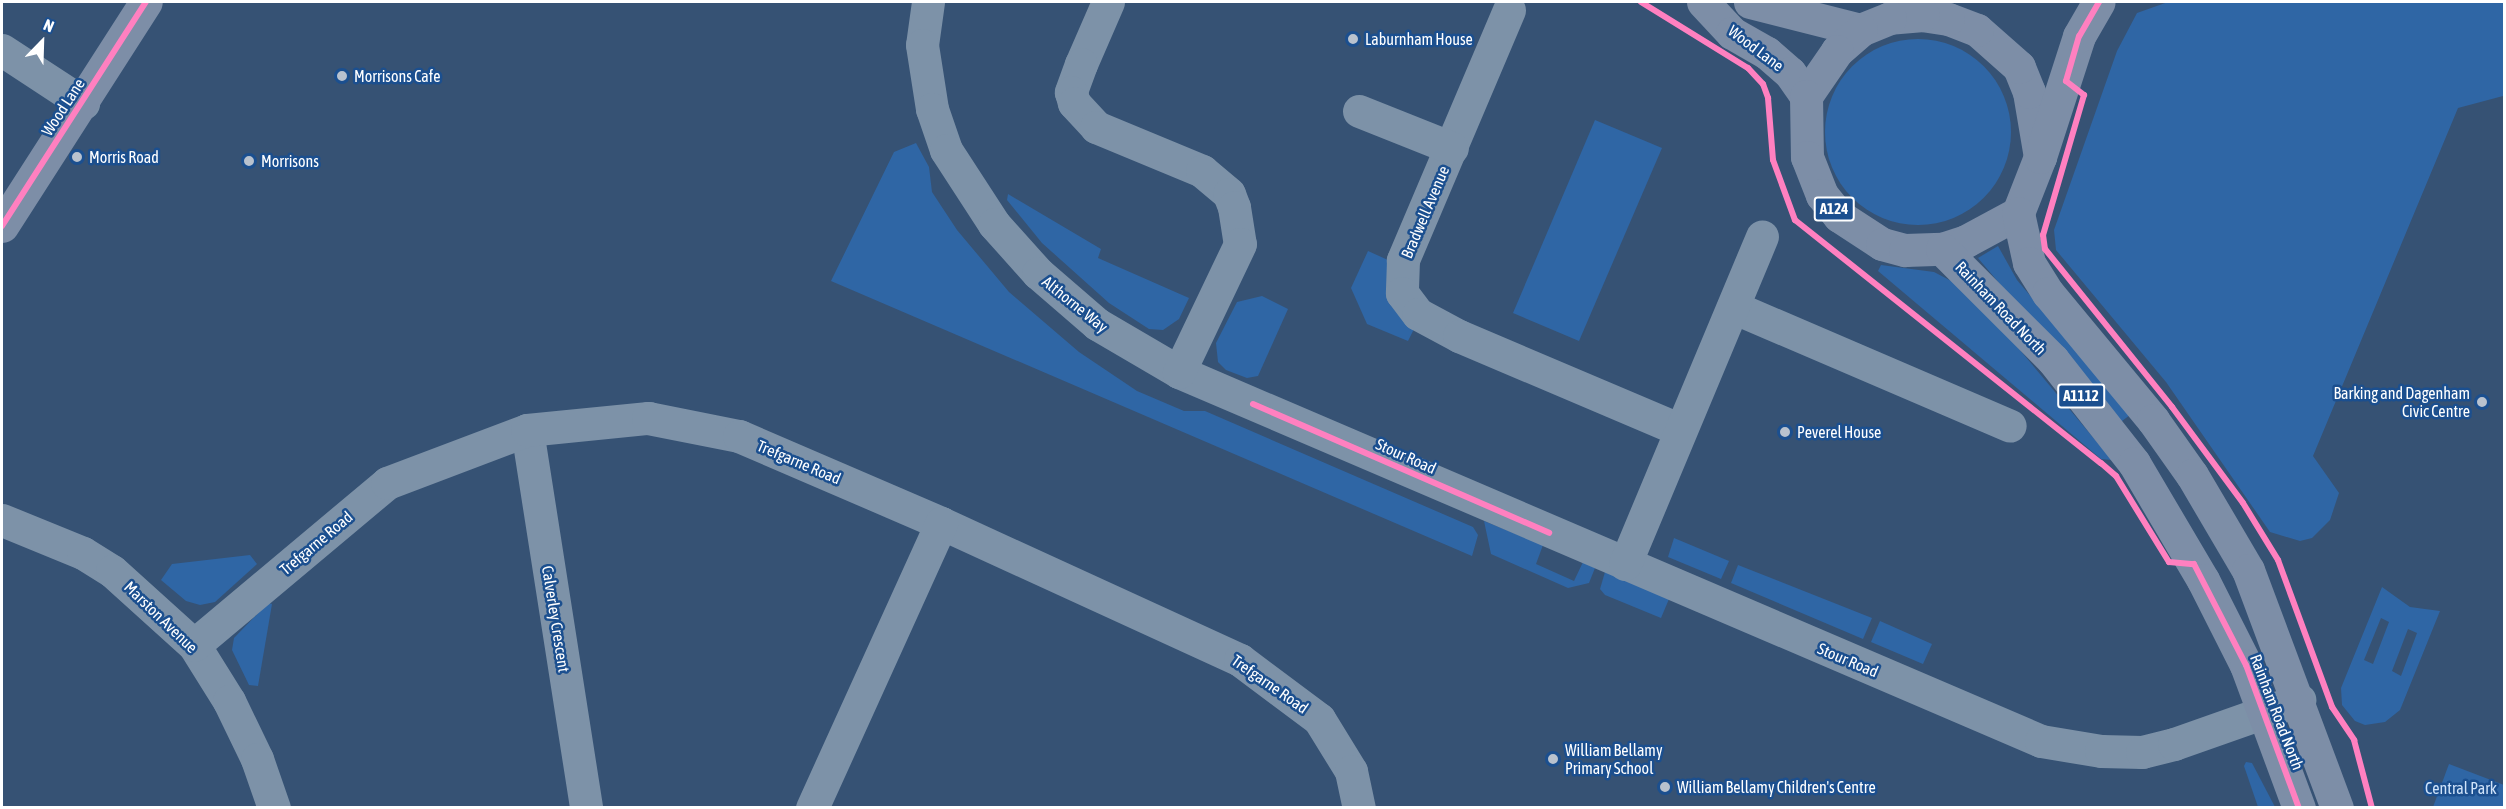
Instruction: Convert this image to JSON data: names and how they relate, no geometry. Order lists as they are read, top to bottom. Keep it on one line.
{"streets":{"main road":["Wood Lane","A124","Rainham Road North","A1112"],"street":["Bradwell Avenue","Althorne Way","Stour Road","Trefgarne Road","Marston Avenue","Calverley Crescent"]},"crossings":[["Wood Lane","A124"],["A124","Rainham Road North"],["Althorne Way","Stour Road"],["Rainham Road North","Stour Road"],["Trefgarne Road","Marston Avenue"],["Trefgarne Road","Calverley Crescent"]],"parks":["Central Park"],"places":["Laburnham House","Morrisons Cafe","Morris Road","Morrisons","Barking and Dagenham Civic Centre","Peverel House","William Bellamy Primary School","William Bellamy Children's Centre"],"north":"top right"}
